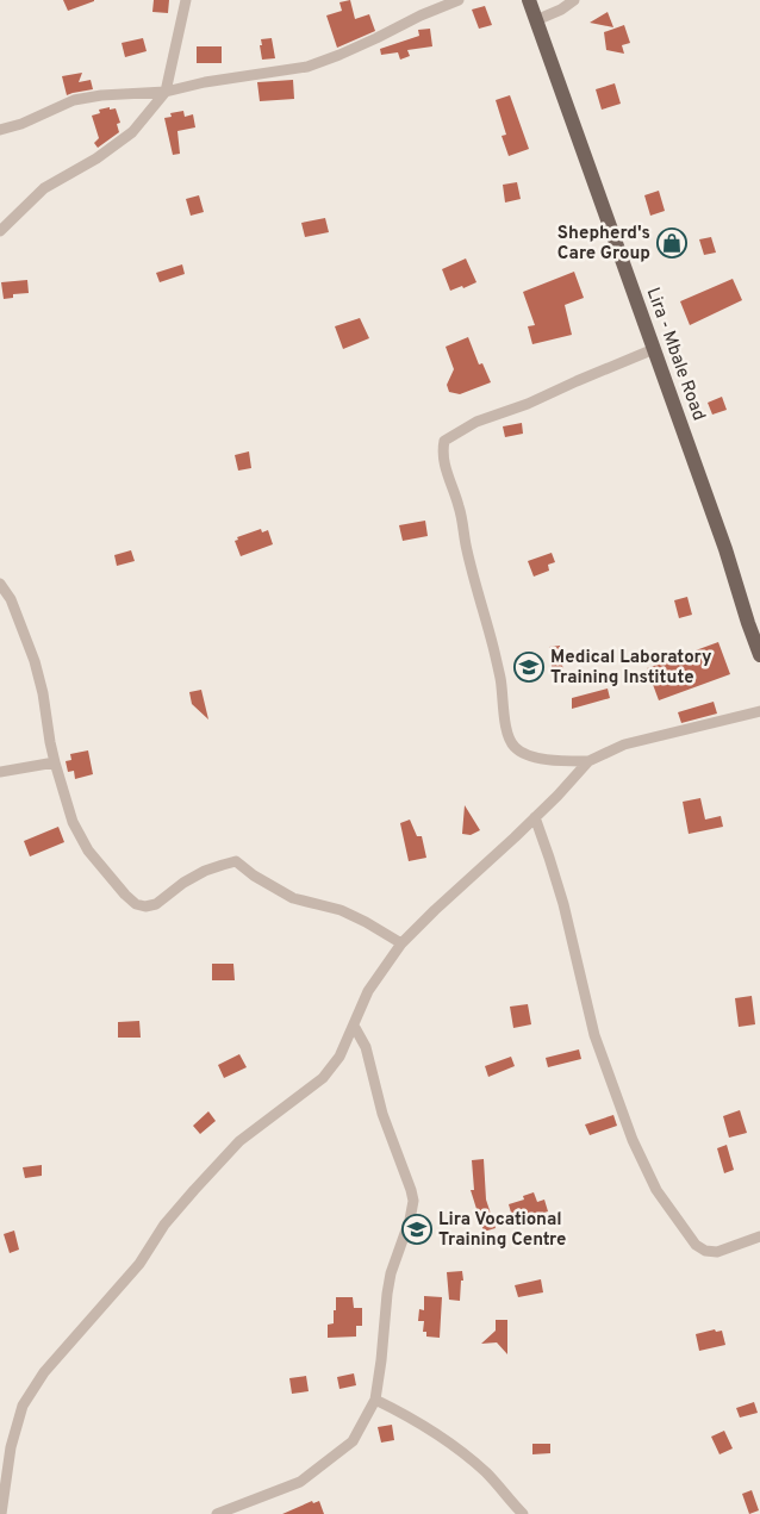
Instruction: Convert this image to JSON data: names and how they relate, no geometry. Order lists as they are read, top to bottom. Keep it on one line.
{"streets":{"main road":["Lira - Mbale Road"]},"places":{"shop":["Shepherd's Care Group"],"school or university":["Medical Laboratory Training Institute","Lira Vocational Training Centre"]}}
